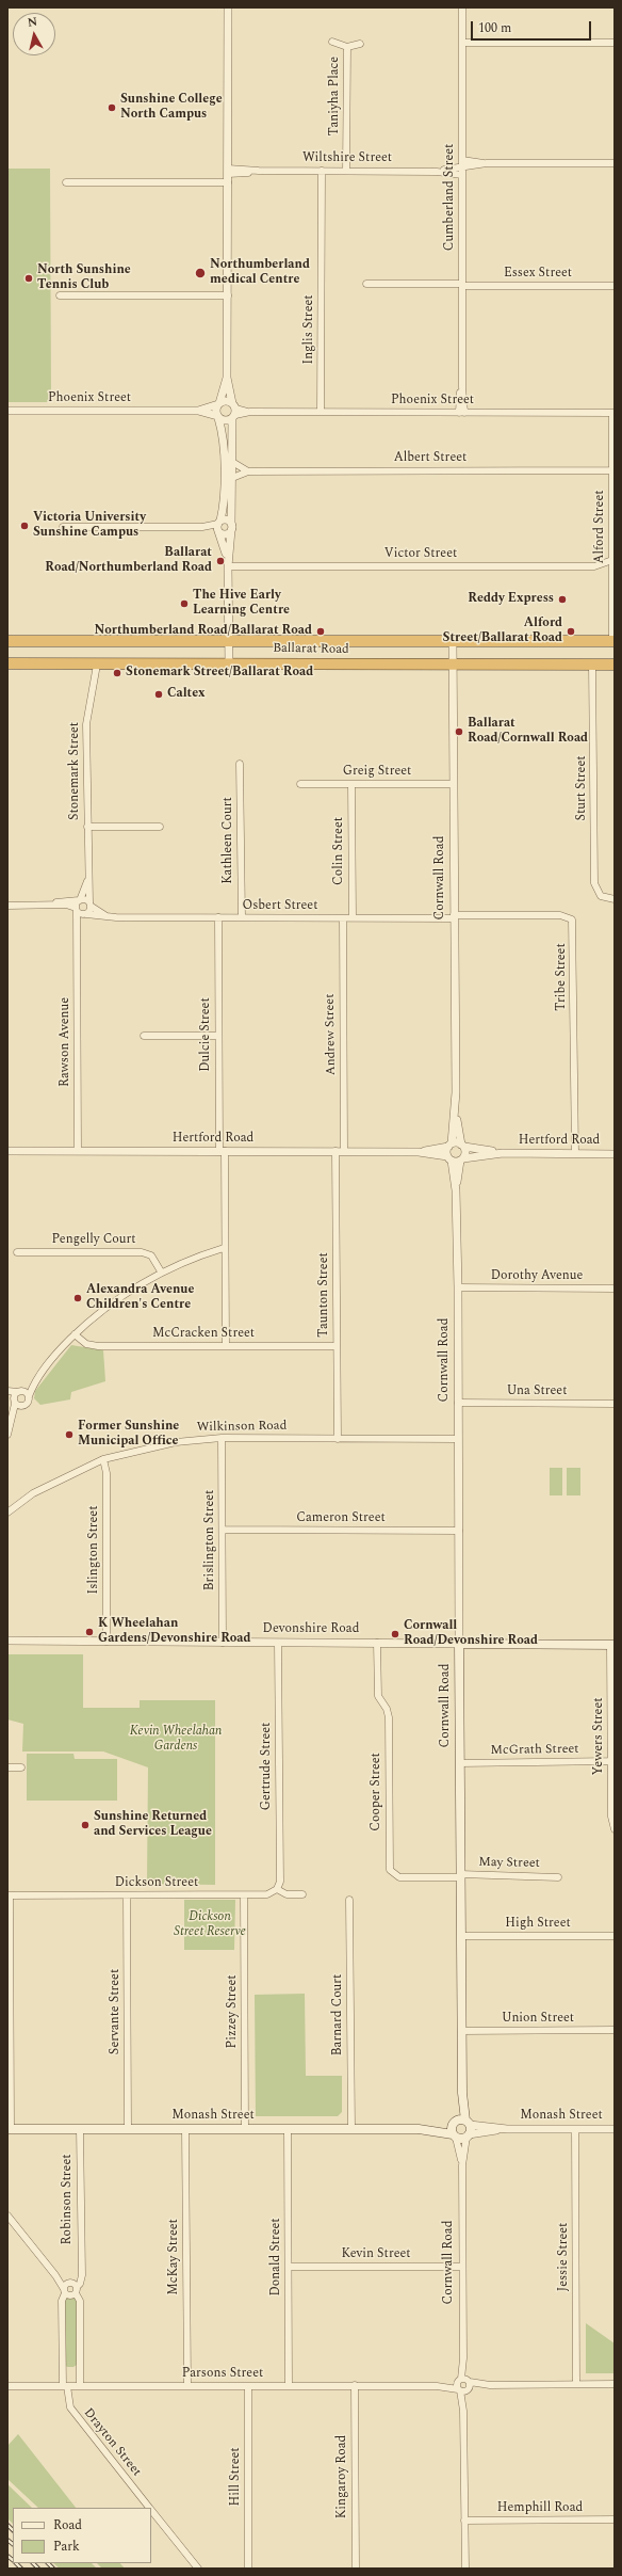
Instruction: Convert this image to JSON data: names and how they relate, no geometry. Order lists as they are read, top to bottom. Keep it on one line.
{"streets":{"highway":["Ballarat Road"],"main road":["Cornwall Road","Devonshire Road","Monash Street"],"street":["Taniyha Place","Wiltshire Street","Cumberland Street","Essex Street","Inglis Street","Phoenix Street","Albert Street","Alford Street","Victor Street","Stonemark Street","Greig Street","Sturt Street","Kathleen Court","Colin Street","Osbert Street","Tribe Street","Dulcie Street","Andrew Street","Rawson Avenue","Hertford Road","Pengelly Court","Dorothy Avenue","Taunton Street","McCracken Street","Una Street","Wilkinson Road","Cameron Street","Brislington Street","Islington Street","Yewers Street","McGrath Street","Gertrude Street","Cooper Street","May Street","Dickson Street","High Street","Servante Street","Pizzey Street","Barnard Court","Union Street","Robinson Street","Kevin Street","McKay Street","Donald Street","Jessie Street","Parsons Street","Drayton Street","Hill Street","Kingaroy Road","Hemphill Road"]},"crossings":[["Taniyha Place","Wiltshire Street"],["Wiltshire Street","Cumberland Street"],["Wiltshire Street","Inglis Street"],["Cumberland Street","Essex Street"],["Cumberland Street","Phoenix Street"],["Inglis Street","Phoenix Street"],["Phoenix Street","Alford Street"],["Albert Street","Alford Street"],["Alford Street","Victor Street"],["Alford Street","Ballarat Road"],["Ballarat Road","Stonemark Street"],["Ballarat Road","Sturt Street"],["Ballarat Road","Cornwall Road"],["Stonemark Street","Rawson Avenue"],["Greig Street","Colin Street"],["Greig Street","Cornwall Road"],["Kathleen Court","Osbert Street"],["Colin Street","Osbert Street"],["Cornwall Road","Osbert Street"],["Cornwall Road","Tribe Street"],["Cornwall Road","Hertford Road"],["Cornwall Road","Dorothy Avenue"],["Cornwall Road","Una Street"],["Cornwall Road","Wilkinson Road"],["Cornwall Road","Cameron Street"],["Cornwall Road","Devonshire Road"],["Cornwall Road","McGrath Street"],["Cornwall Road","Cooper Street"],["Cornwall Road","May Street"],["Cornwall Road","High Street"],["Cornwall Road","Union Street"],["Cornwall Road","Monash Street"],["Cornwall Road","Kevin Street"],["Cornwall Road","Parsons Street"],["Cornwall Road","Hemphill Road"],["Osbert Street","Tribe Street"],["Osbert Street","Dulcie Street"],["Osbert Street","Andrew Street"],["Osbert Street","Rawson Avenue"],["Tribe Street","Hertford Road"],["Dulcie Street","Hertford Road"],["Dulcie Street","McCracken Street"],["Andrew Street","Hertford Road"],["Andrew Street","Taunton Street"],["Rawson Avenue","Hertford Road"],["Hertford Road","Taunton Street"],["Taunton Street","McCracken Street"],["Taunton Street","Wilkinson Road"],["Wilkinson Road","Brislington Street"],["Wilkinson Road","Islington Street"],["Cameron Street","Brislington Street"],["Brislington Street","Devonshire Road"],["Islington Street","Devonshire Road"],["Devonshire Road","Yewers Street"],["Devonshire Road","Gertrude Street"],["Devonshire Road","Cooper Street"],["Yewers Street","McGrath Street"],["Gertrude Street","Dickson Street"],["Cooper Street","May Street"],["Dickson Street","Servante Street"],["Dickson Street","Pizzey Street"],["Servante Street","Monash Street"],["Pizzey Street","Monash Street"],["Barnard Court","Monash Street"],["Monash Street","Robinson Street"],["Monash Street","McKay Street"],["Monash Street","Donald Street"],["Monash Street","Jessie Street"],["Robinson Street","Parsons Street"],["Kevin Street","Donald Street"],["McKay Street","Parsons Street"],["Donald Street","Parsons Street"],["Jessie Street","Parsons Street"],["Parsons Street","Drayton Street"],["Parsons Street","Hill Street"],["Parsons Street","Kingaroy Road"]],"parks":["Kevin Wheelahan Gardens","Dickson Street Reserve"],"places":["Sunshine College North Campus","Northumberland medical Centre","North Sunshine Tennis Club","Victoria University Sunshine Campus","Ballarat Road/Northumberland Road","Reddy Express","The Hive Early Learning Centre","Northumberland Road/Ballarat Road","Alford Street/Ballarat Road","Stonemark Street/Ballarat Road","Caltex","Ballarat Road/Cornwall Road","Alexandra Avenue Children's Centre","Former Sunshine Municipal Office","K Wheelahan Gardens/Devonshire Road","Cornwall Road/Devonshire Road","Sunshine Returned and Services League"],"legend":["Road","Park"],"scale_bar":"100 m","north":"top"}
